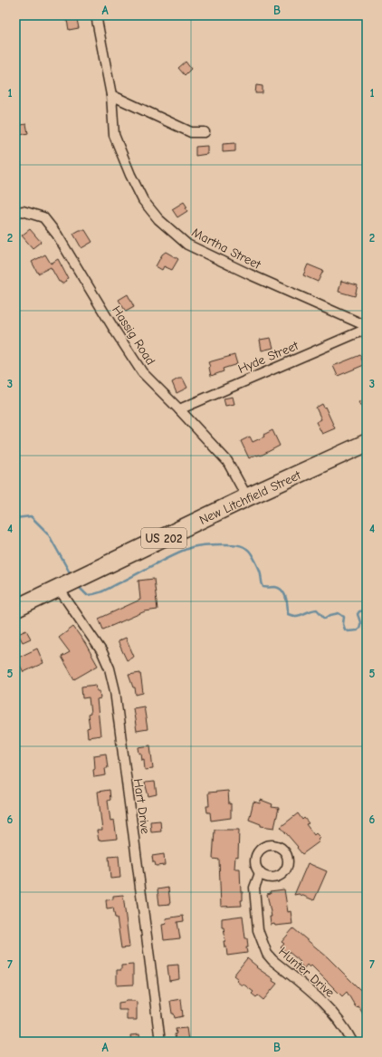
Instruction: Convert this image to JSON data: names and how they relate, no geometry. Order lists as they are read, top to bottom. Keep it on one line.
{"streets":{"highway":["New Litchfield Street","US 202"],"street":["Martha Street","Hassig Road","Hyde Street","Hart Drive","Hunter Drive"]},"crossings":[["Martha Street","Hyde Street"],["Hassig Road","Hyde Street"],["Hassig Road","New Litchfield Street"],["New Litchfield Street","Hart Drive"]],"grid":{"columns":["A","B"],"rows":["1","2","3","4","5","6","7"]}}
